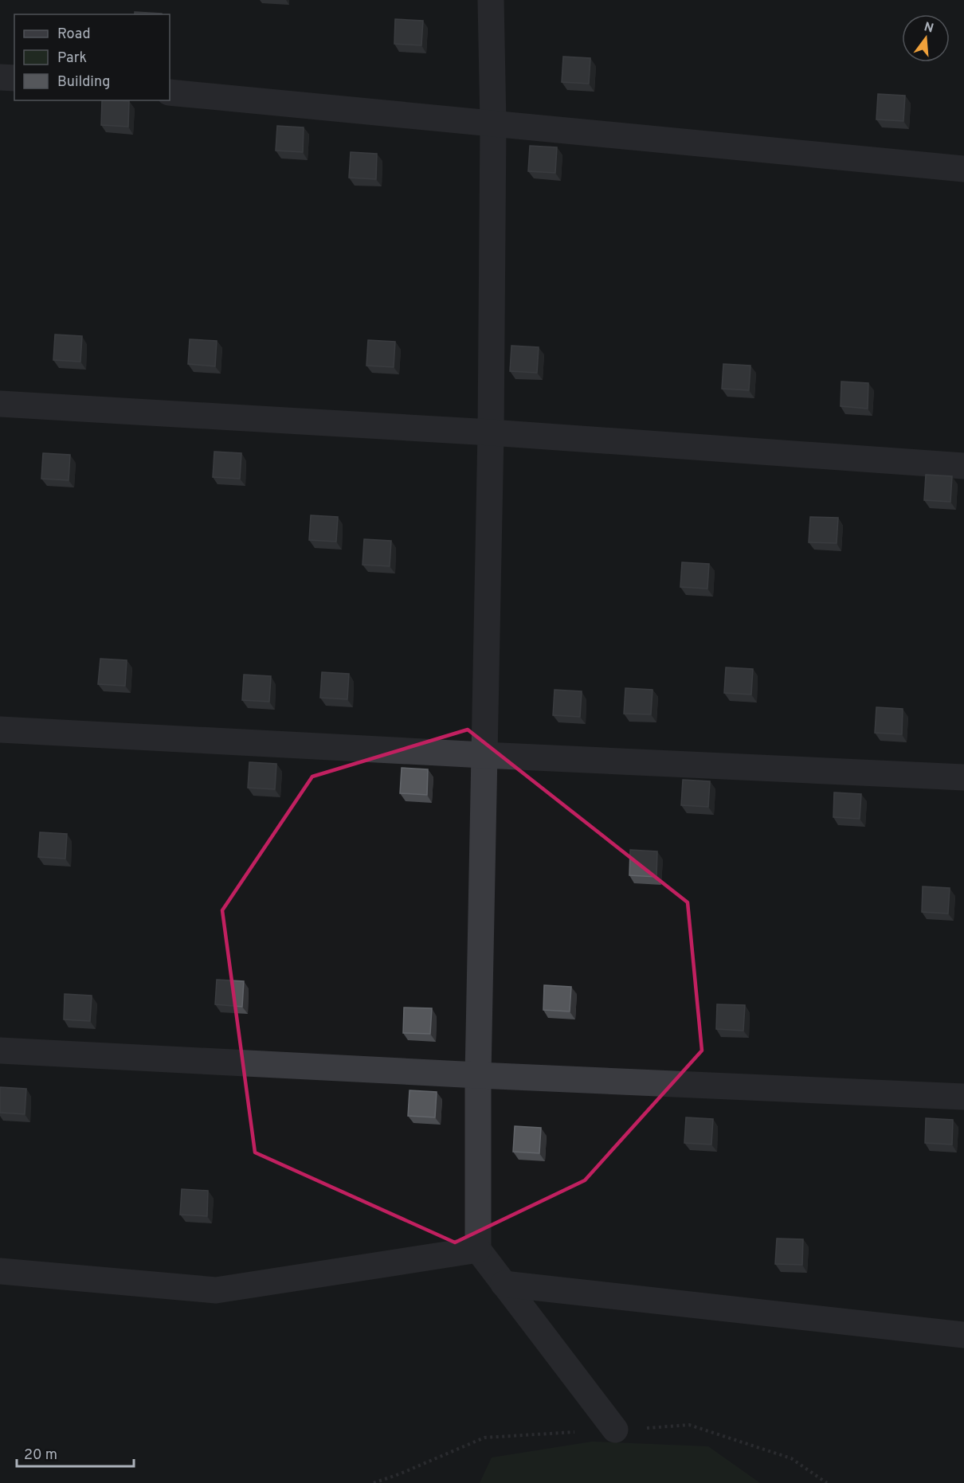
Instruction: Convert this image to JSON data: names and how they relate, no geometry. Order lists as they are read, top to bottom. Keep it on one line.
{"legend":["Road","Park","Building"],"scale_bar":"20 m","north":"top"}
